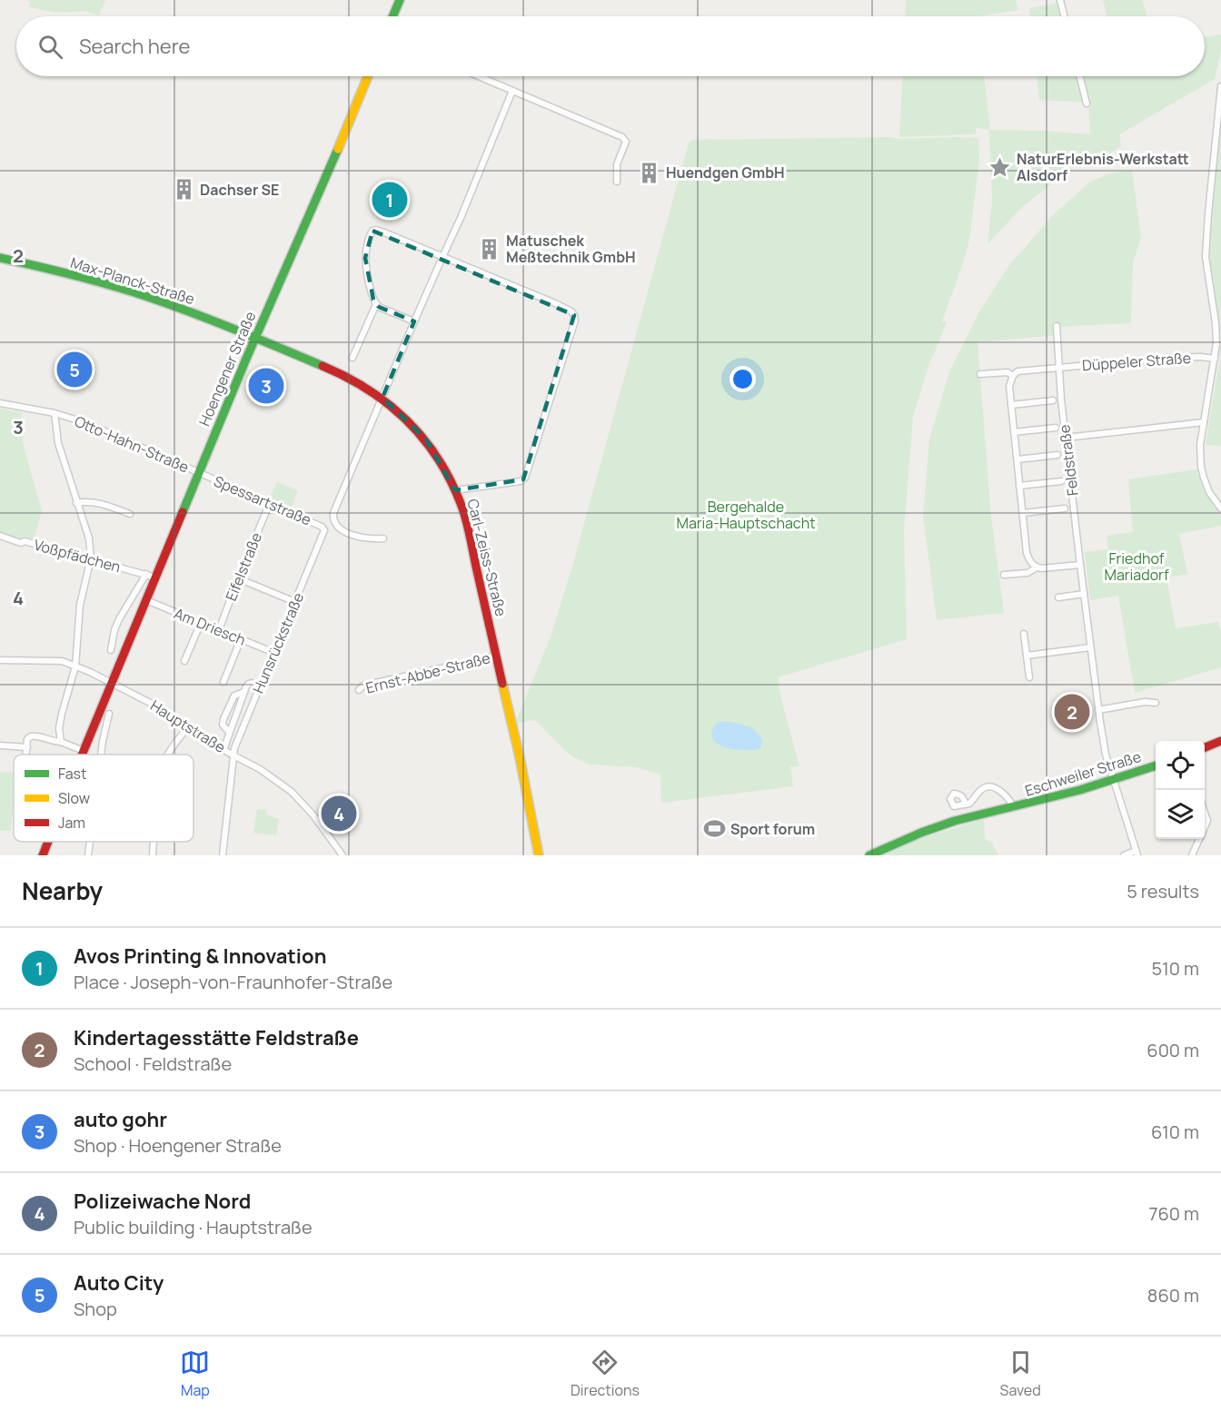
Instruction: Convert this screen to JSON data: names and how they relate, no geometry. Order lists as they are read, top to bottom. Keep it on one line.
{"streets":{"street":["Max-Planck-Straße","Düppeler Straße","Hoengener Straße","Otto-Hahn-Straße","Feldstraße","Spessartstraße","Voßpfädchen","Carl-Zeiss-Straße","Eifelstraße","Am Driesch","Hunsrückstraße","Ernst-Abbe-Straße","Hauptstraße","Eschweiler Straße"]},"crossings":[["Max-Planck-Straße","Hoengener Straße"],["Max-Planck-Straße","Carl-Zeiss-Straße"],["Düppeler Straße","Feldstraße"],["Hoengener Straße","Otto-Hahn-Straße"],["Hoengener Straße","Spessartstraße"],["Hoengener Straße","Voßpfädchen"],["Hoengener Straße","Carl-Zeiss-Straße"],["Hoengener Straße","Am Driesch"],["Hoengener Straße","Hauptstraße"],["Otto-Hahn-Straße","Spessartstraße"],["Feldstraße","Eschweiler Straße"],["Spessartstraße","Eifelstraße"],["Spessartstraße","Hunsrückstraße"],["Carl-Zeiss-Straße","Ernst-Abbe-Straße"],["Eifelstraße","Am Driesch"],["Am Driesch","Hunsrückstraße"],["Hunsrückstraße","Hauptstraße"]],"parks":["Bergehalde Maria-Hauptschacht","Friedhof Mariadorf"],"places":{"place":["NaturErlebnis-Werkstatt Alsdorf"],"building":["Huendgen GmbH","Dachser SE","Matuschek Meßtechnik GmbH"],"sports":["Sport forum"]},"legend":["Fast","Slow","Jam"],"page":{"search":"Search here","pins":["1","5","3","2","4"],"heading":["Nearby","5 results"],"list":[{"mark":"1","name":"Avos Printing & Innovation","note":"Place · Joseph-von-Fraunhofer-Straße","value":"510 m"},{"mark":"2","name":"Kindertagesstätte Feldstraße","note":"School · Feldstraße","value":"600 m"},{"mark":"3","name":"auto gohr","note":"Shop · Hoengener Straße","value":"610 m"},{"mark":"4","name":"Polizeiwache Nord","note":"Public building · Hauptstraße","value":"760 m"},{"mark":"5","name":"Auto City","note":"Shop","value":"860 m"}],"nav":["Map","Directions","Saved"]},"grid":{"rows":["2","3","4"]}}
